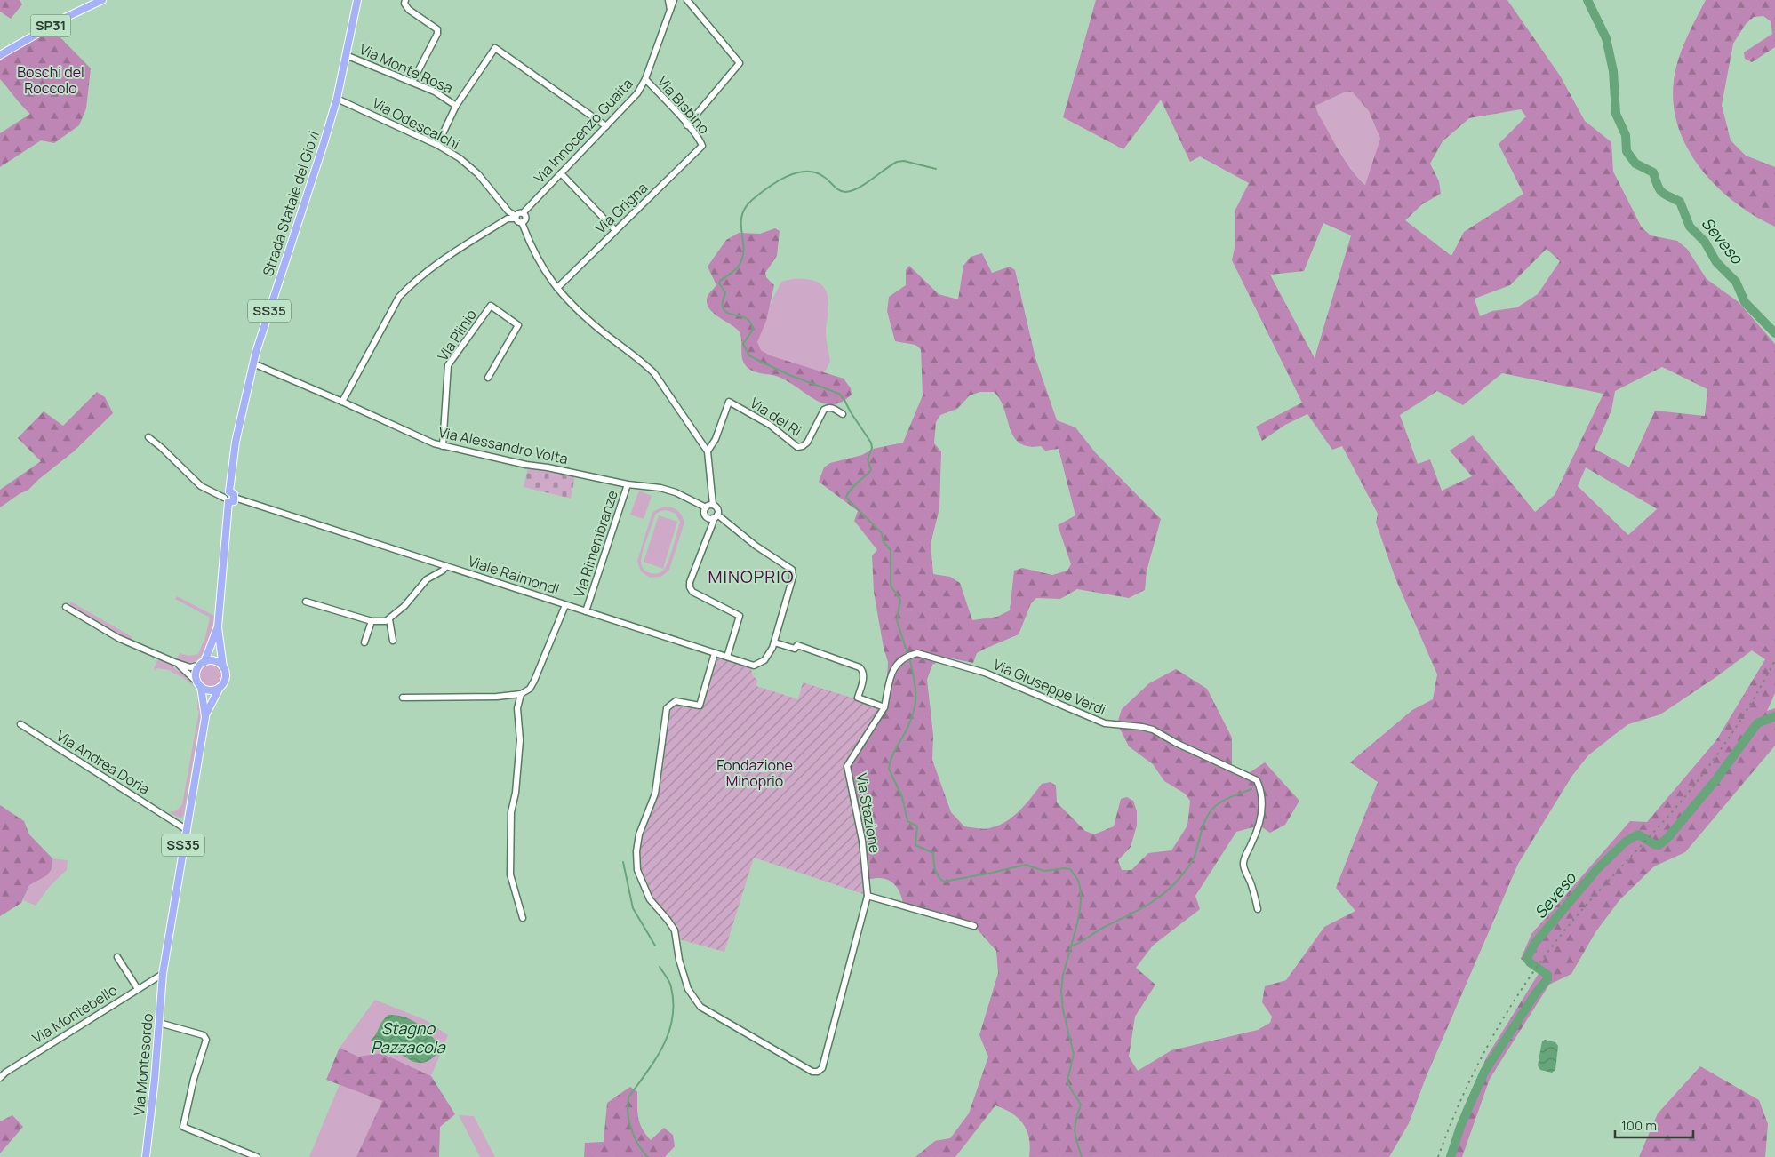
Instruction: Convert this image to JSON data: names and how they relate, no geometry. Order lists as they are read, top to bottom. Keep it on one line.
{"streets":{"main road":["SP31","Strada Statale dei Giovi","SS35","Via Montesordo"],"street":["Via Monte Rosa","Via Bisbino","Via Odescalchi","Via Innocenzo Guaita","Via Grigna","Via Plinio","Via del Rì","Via Alessandro Volta","Via Rimembranze","Viale Raimondi","Via Giuseppe Verdi","Via Andrea Doria","Via Stazione","Via Montebello"]},"crossings":[["Via Monte Rosa","Via Odescalchi"],["Via Monte Rosa","Via Innocenzo Guaita"],["Via Monte Rosa","Strada Statale dei Giovi"],["Via Bisbino","Via Innocenzo Guaita"],["Via Bisbino","Via Grigna"],["Via Odescalchi","Via Innocenzo Guaita"],["Via Odescalchi","Strada Statale dei Giovi"],["Strada Statale dei Giovi","SS35"],["Strada Statale dei Giovi","Via Alessandro Volta"],["SS35","Via Andrea Doria"],["SS35","Via Montebello"],["SS35","Via Montesordo"],["Via Plinio","Via Alessandro Volta"],["Via Alessandro Volta","Via Rimembranze"],["Via Alessandro Volta","Viale Raimondi"],["Via Rimembranze","Viale Raimondi"],["Via Giuseppe Verdi","Via Stazione"],["Via Montebello","Via Montesordo"]],"districts":["MINOPRIO"],"water":["Seveso","Stagno Pazzacola"],"parks":["Boschi del Roccolo","Fondazione Minoprio"],"scale_bar":"100 m"}
